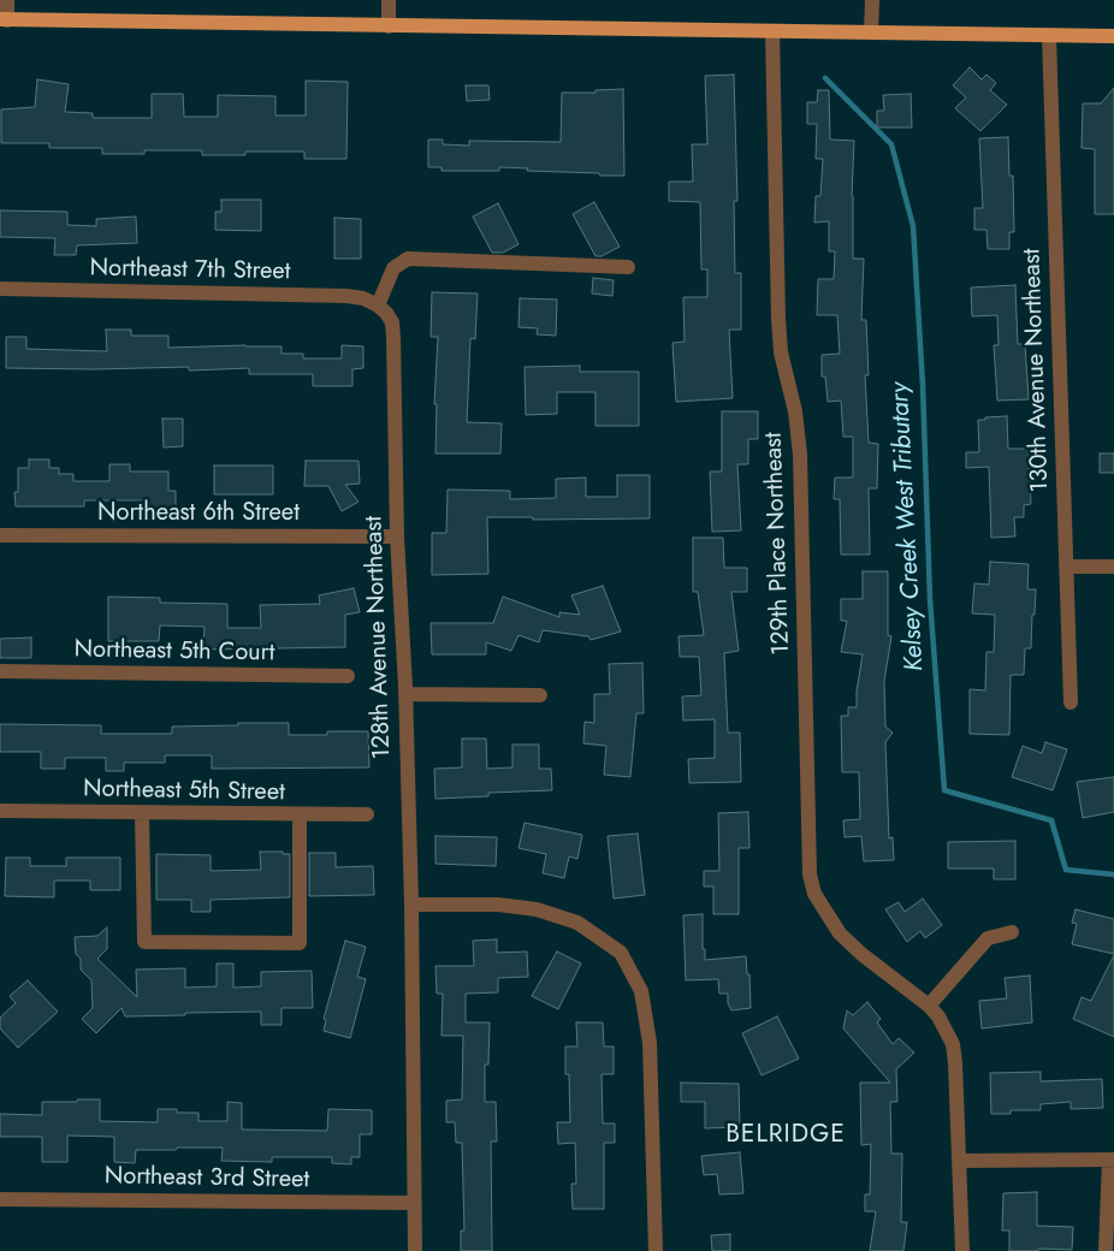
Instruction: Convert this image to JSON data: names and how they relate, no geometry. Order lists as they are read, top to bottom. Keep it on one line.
{"streets":{"street":["Northeast 7th Street","130th Avenue Northeast","Northeast 6th Street","129th Place Northeast","128th Avenue Northeast","Northeast 5th Court","Northeast 5th Street","Northeast 3rd Street"]},"crossings":[["Northeast 7th Street","128th Avenue Northeast"],["Northeast 6th Street","128th Avenue Northeast"],["128th Avenue Northeast","Northeast 3rd Street"]],"districts":["BELRIDGE"],"water":["Kelsey Creek West Tributary"]}
